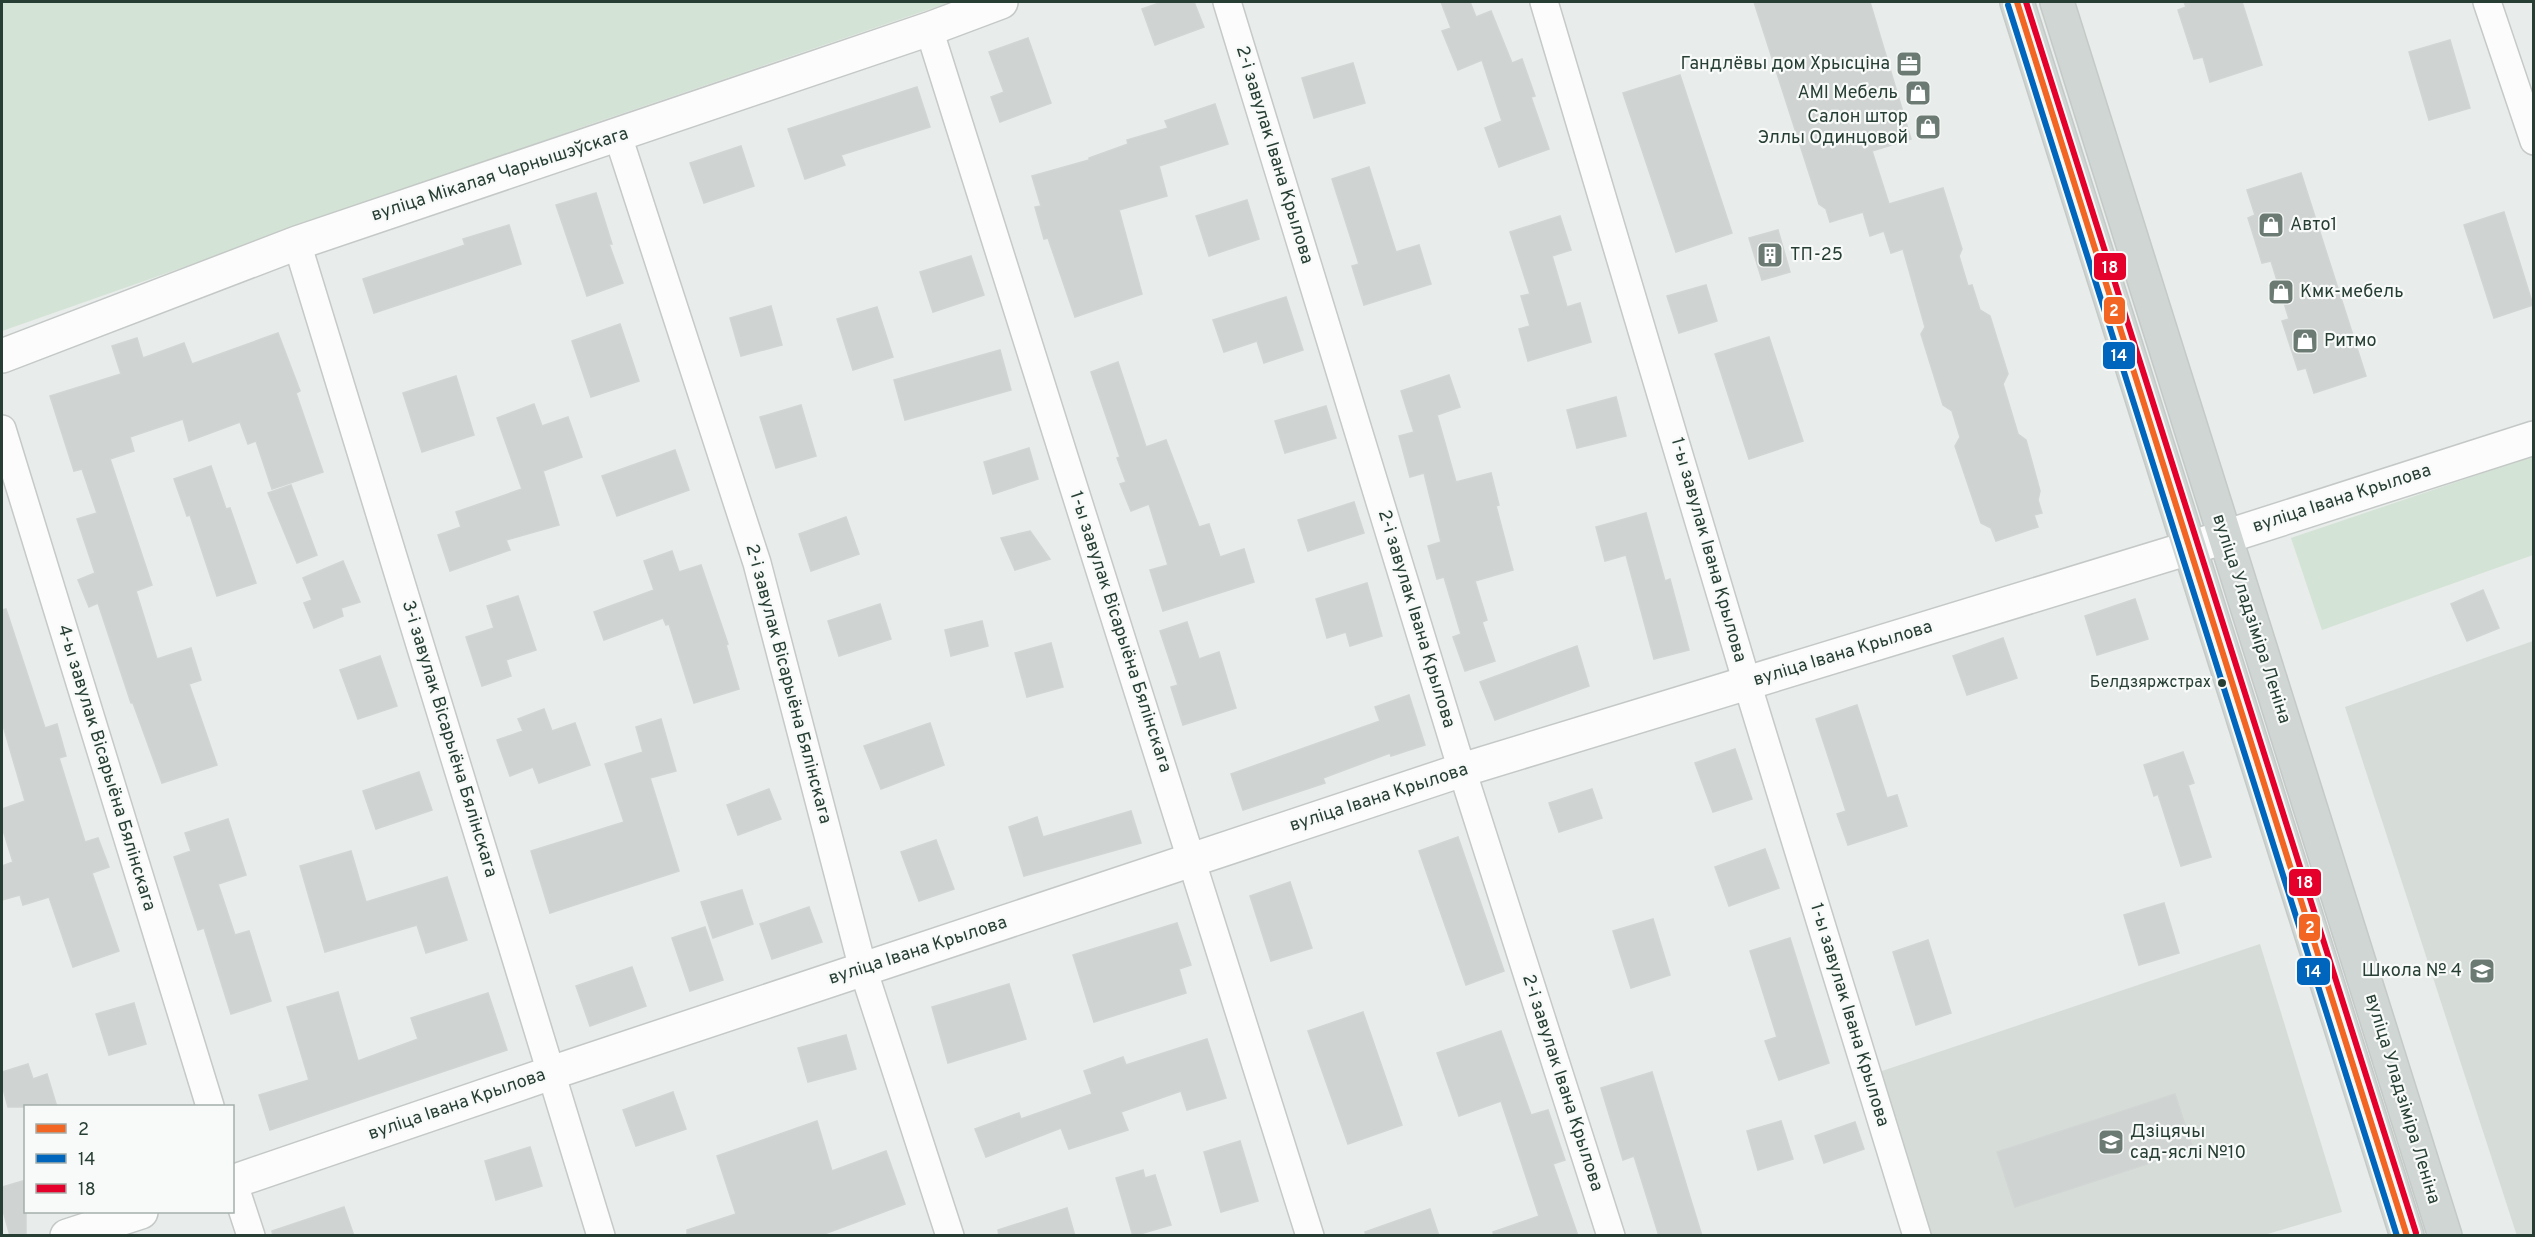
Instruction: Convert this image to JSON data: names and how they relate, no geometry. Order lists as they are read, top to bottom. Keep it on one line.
{"streets":{"main road":["вуліца Уладзіміра Леніна"],"street":["2-і завулак Івана Крылова","вуліца Мікалая Чарнышэўскага","вуліца Івана Крылова","1-ы завулак Івана Крылова","1-ы завулак Вісарыёна Бялінскага","2-і завулак Вісарыёна Бялінскага","3-і завулак Вісарыёна Бялінскага","4-ы завулак Вісарыёна Бялінскага"]},"crossings":[["2-і завулак Івана Крылова","вуліца Івана Крылова"],["вуліца Мікалая Чарнышэўскага","1-ы завулак Вісарыёна Бялінскага"],["вуліца Мікалая Чарнышэўскага","2-і завулак Вісарыёна Бялінскага"],["вуліца Мікалая Чарнышэўскага","3-і завулак Вісарыёна Бялінскага"],["вуліца Івана Крылова","1-ы завулак Івана Крылова"],["вуліца Івана Крылова","вуліца Уладзіміра Леніна"],["вуліца Івана Крылова","1-ы завулак Вісарыёна Бялінскага"],["вуліца Івана Крылова","2-і завулак Вісарыёна Бялінскага"],["вуліца Івана Крылова","3-і завулак Вісарыёна Бялінскага"]],"places":{"office":["Гандлёвы дом Хрысціна"],"shop":["AMI Мебель","Салон штор Эллы Одинцовой","Авто1","Кмк-мебель","Ритмо"],"building":["ТП-25"],"other":["Белдзяржстрах"],"school or university":["Школа № 4","Дзіцячы сад-яслі №10"]},"lines":["transit line 2","transit line 18","transit line 14"],"legend":["2","14","18"]}
